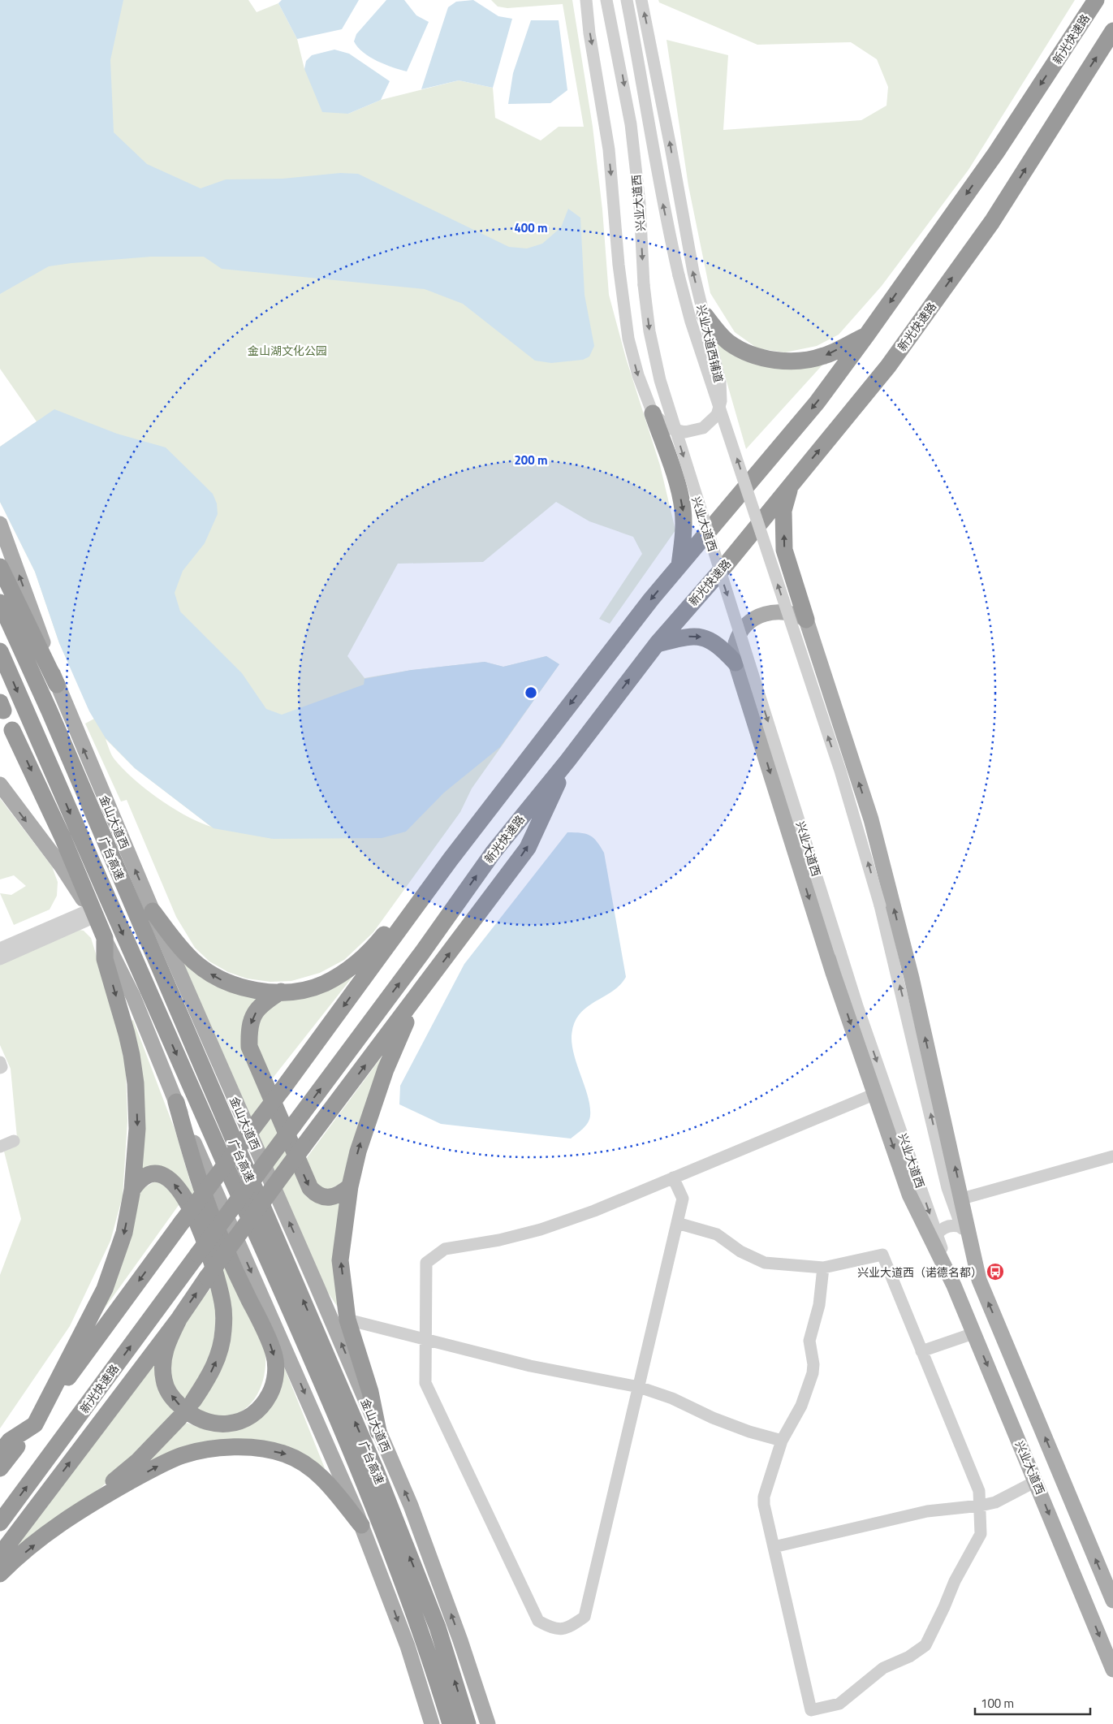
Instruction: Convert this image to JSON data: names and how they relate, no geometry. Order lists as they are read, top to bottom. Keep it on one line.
{"streets":{"highway":["新光快速路","广台高速"],"main road":["兴业大道西","金山大道西"],"street":["兴业大道西铺道"]},"parks":["金山湖文化公园"],"places":{"bus stop":["兴业大道西（诺德名都）"]},"scale_bar":"100 m","rings":["400 m","200 m"]}
